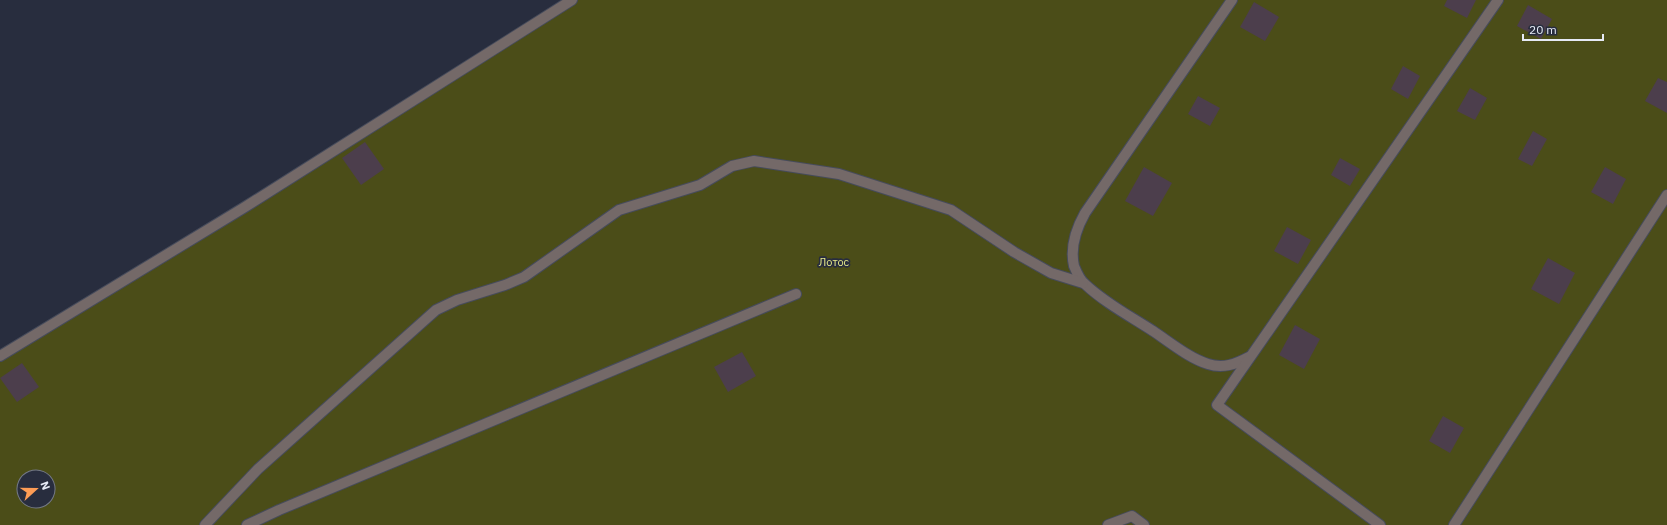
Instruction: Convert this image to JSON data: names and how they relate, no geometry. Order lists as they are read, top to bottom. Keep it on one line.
{"parks":["Лотос"],"scale_bar":"20 m","north":"right"}
